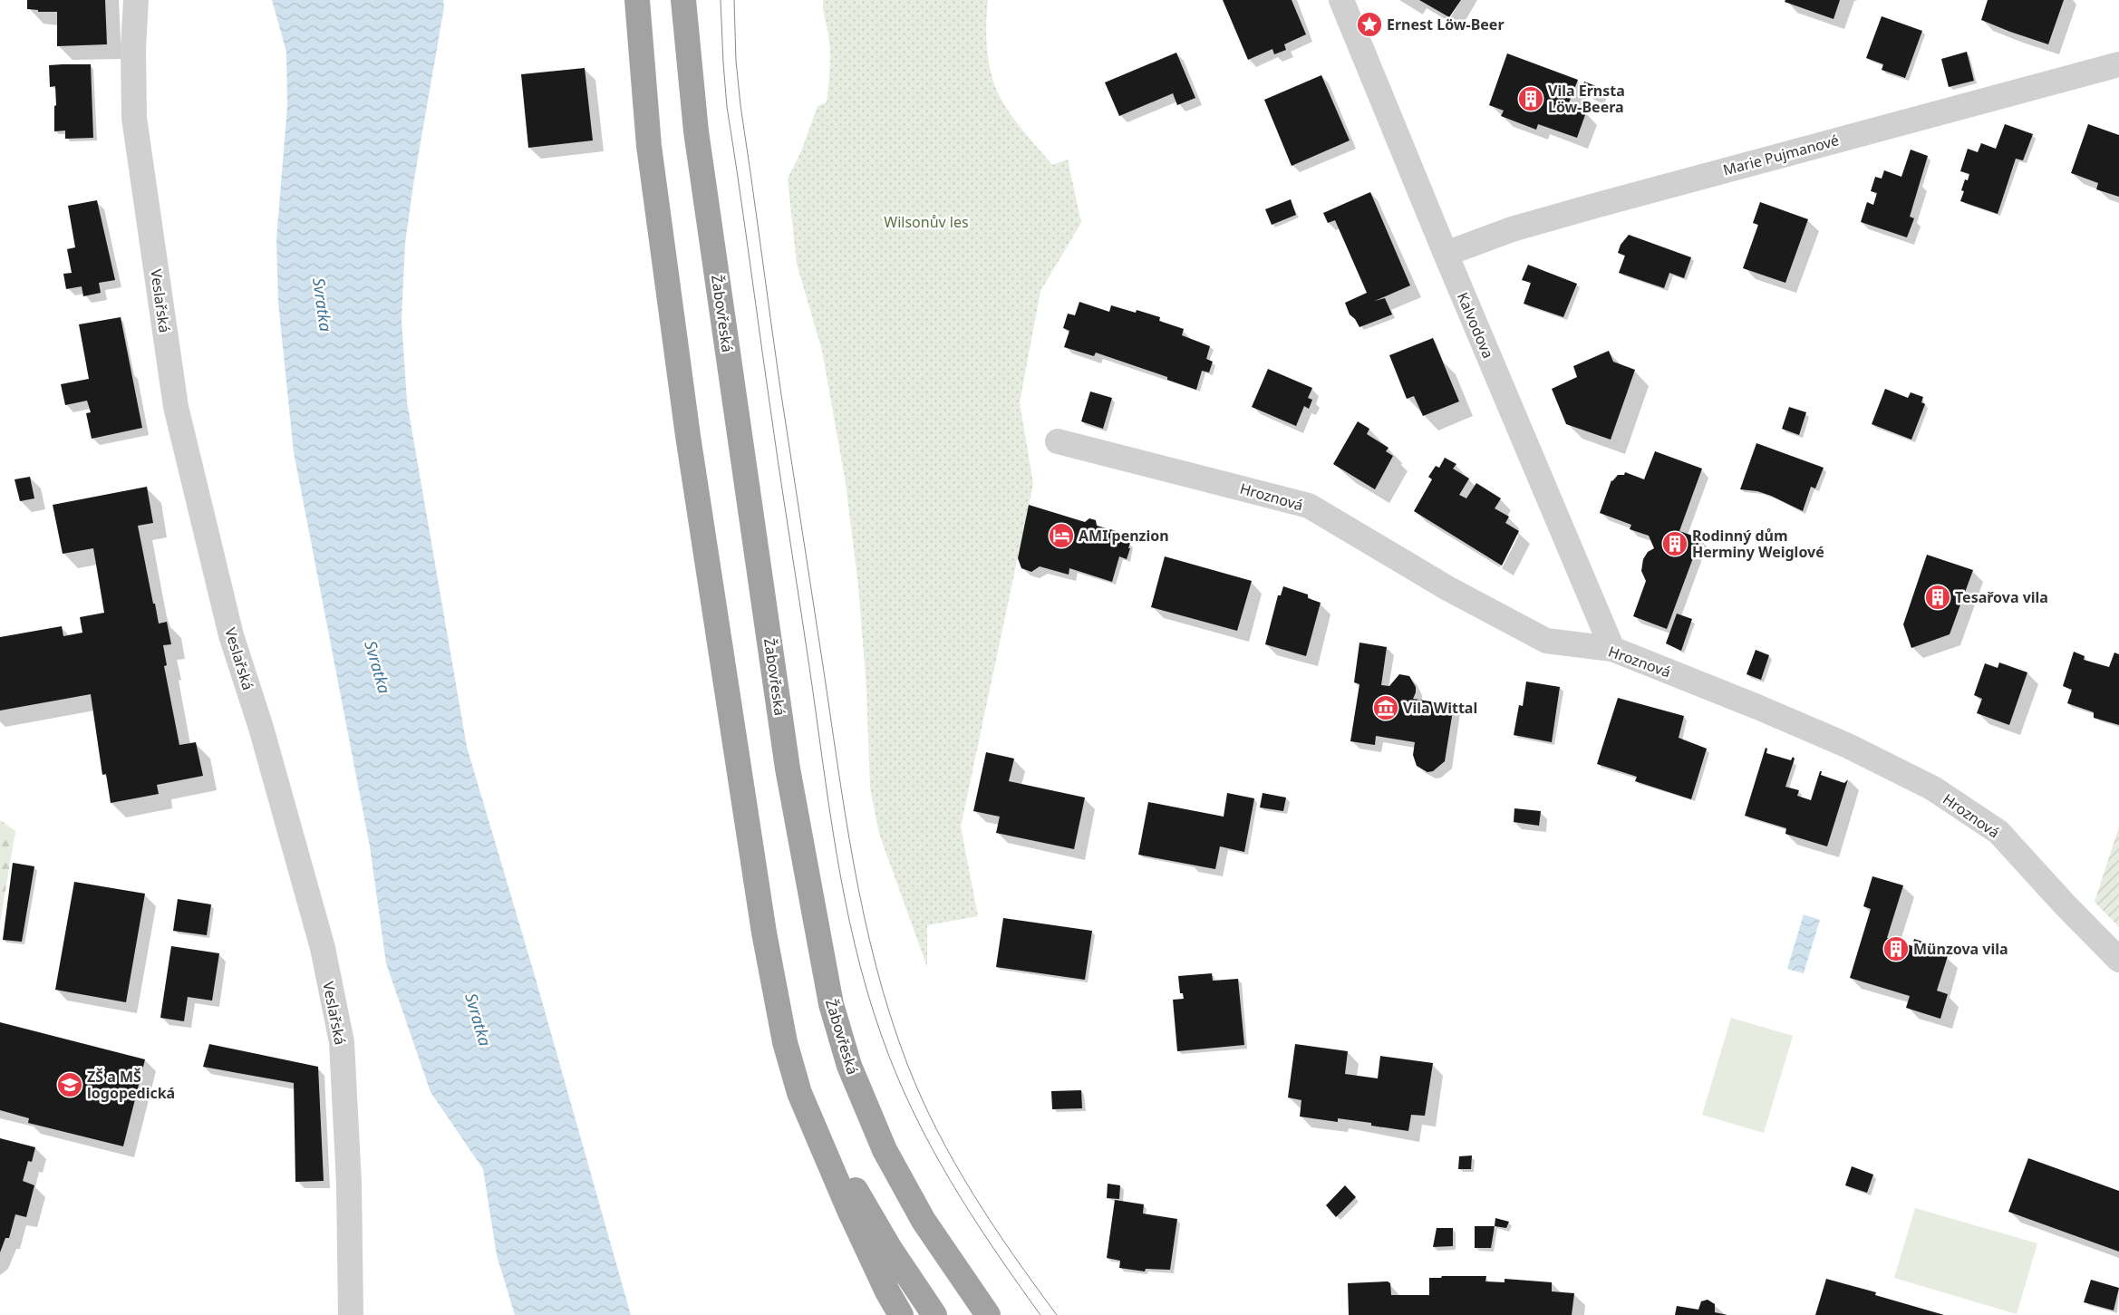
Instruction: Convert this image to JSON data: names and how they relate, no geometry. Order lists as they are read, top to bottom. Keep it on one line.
{"streets":{"highway":["Žabovřeská"],"street":["Marie Pujmanové","Veslařská","Kalvodova","Hroznová"]},"crossings":[["Marie Pujmanové","Kalvodova"],["Kalvodova","Hroznová"]],"water":["Svratka"],"parks":["Wilsonův les"],"places":{"place":["Ernest Löw-Beer"],"building":["Vila Ernsta Löw-Beera","Rodinný dům Herminy Weiglové","Tesařova vila","Münzova vila"],"hotel":["AMI penzion"],"museum":["Vila Wittal"],"school or university":["ZŠ a MŠ logopedická"]}}
